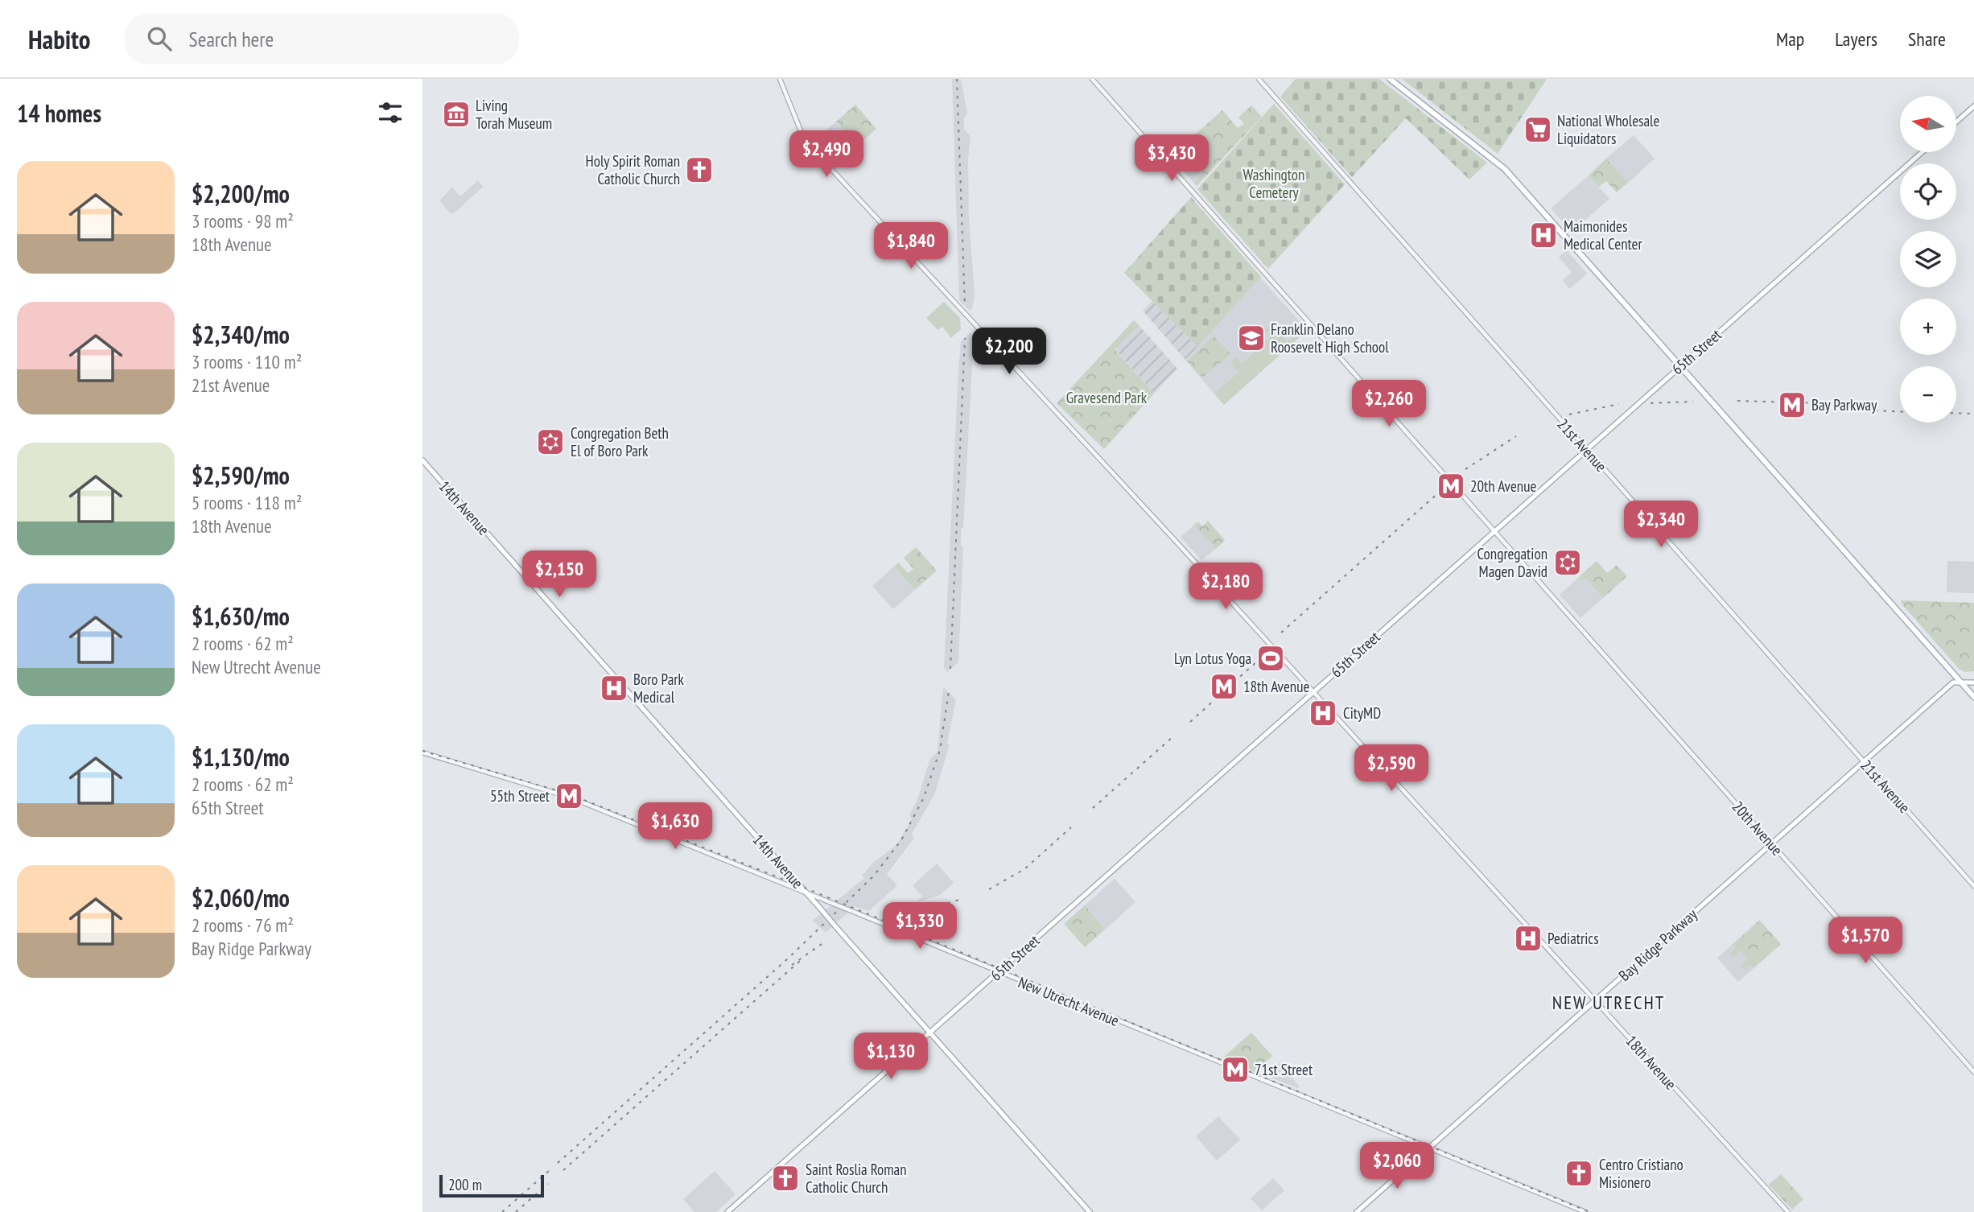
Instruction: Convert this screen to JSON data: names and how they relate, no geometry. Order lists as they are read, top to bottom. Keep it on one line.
{"streets":{"main road":["65th Street","14th Avenue","Bay Ridge Parkway"],"street":["21st Avenue","20th Avenue","New Utrecht Avenue","18th Avenue"]},"crossings":[["65th Street","21st Avenue"],["65th Street","14th Avenue"],["65th Street","20th Avenue"],["65th Street","New Utrecht Avenue"],["65th Street","18th Avenue"],["21st Avenue","Bay Ridge Parkway"],["14th Avenue","New Utrecht Avenue"],["20th Avenue","Bay Ridge Parkway"],["Bay Ridge Parkway","New Utrecht Avenue"],["Bay Ridge Parkway","18th Avenue"]],"districts":["NEW UTRECHT"],"parks":["Washington Cemetery","Gravesend Park"],"places":{"museum":["Living Torah Museum"],"supermarket":["National Wholesale Liquidators"],"church":["Holy Spirit Roman Catholic Church","Centro Cristiano Misionero","Saint Roslia Roman Catholic Church"],"hospital":["Maimonides Medical Center","Boro Park Medical","CityMD","Pediatrics"],"school or university":["Franklin Delano Roosevelt High School"],"metro station":["Bay Parkway","20th Avenue","18th Avenue","55th Street","71st Street"],"synagogue":["Congregation Beth El of Boro Park","Congregation Magen David"],"sports":["Lyn Lotus Yoga"]},"scale_bar":"200 m","north":"left","page":{"header":"Habito","search":"Search here","nav":["Map","Layers","Share"],"heading":"14 homes","map_buttons":["+","−"],"price":["$2,490","$3,430","$1,840","$2,200","$2,260","$2,340","$2,150","$2,180","$2,590","$1,630","$1,330","$1,570","$1,130","$2,060"],"list":[{"name":"$2,200/mo","note":"3 rooms · 98 m² · 18th Avenue"},{"name":"$2,340/mo","note":"3 rooms · 110 m² · 21st Avenue"},{"name":"$2,590/mo","note":"5 rooms · 118 m² · 18th Avenue"},{"name":"$1,630/mo","note":"2 rooms · 62 m² · New Utrecht Avenue"},{"name":"$1,130/mo","note":"2 rooms · 62 m² · 65th Street"},{"name":"$2,060/mo","note":"2 rooms · 76 m² · Bay Ridge Parkway"}],"scale":"200 m"}}
